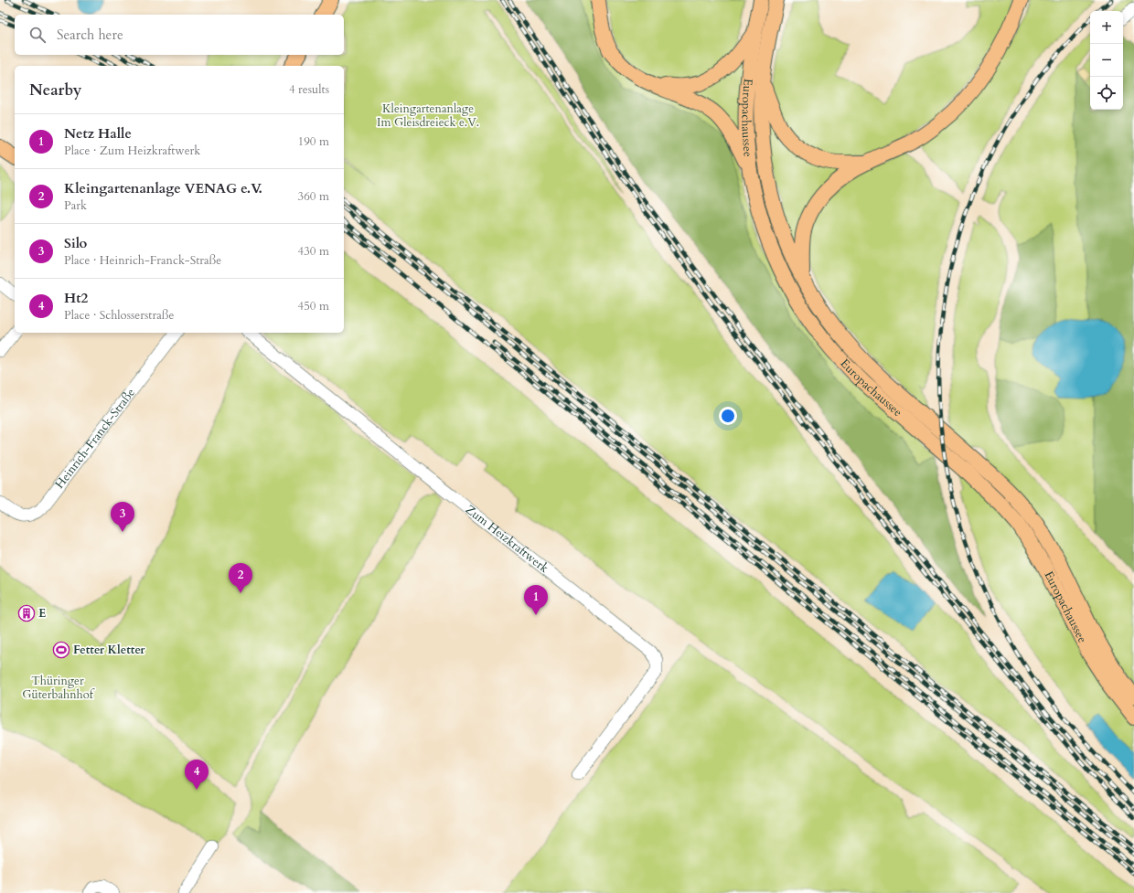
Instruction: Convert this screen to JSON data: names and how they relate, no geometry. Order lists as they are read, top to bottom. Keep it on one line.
{"streets":{"main road":["Europachaussee"],"street":["Heinrich-Franck-Straße","Zum Heizkraftwerk"]},"parks":["Kleingartenanlage Im Gleisdreieck e.V.","Thüringer Güterbahnhof"],"places":{"building":["E"],"sports":["Fetter Kletter"]},"page":{"map_buttons":["+","−"],"search":"Search here","heading":["Nearby","4 results"],"list":[{"mark":"1","name":"Netz Halle","note":"Place · Zum Heizkraftwerk","value":"190 m"},{"mark":"2","name":"Kleingartenanlage VENAG e.V.","note":"Park","value":"360 m"},{"mark":"3","name":"Silo","note":"Place · Heinrich-Franck-Straße","value":"430 m"},{"mark":"4","name":"Ht2","note":"Place · Schlosserstraße","value":"450 m"}],"pins":["3","2","1","4"]}}
